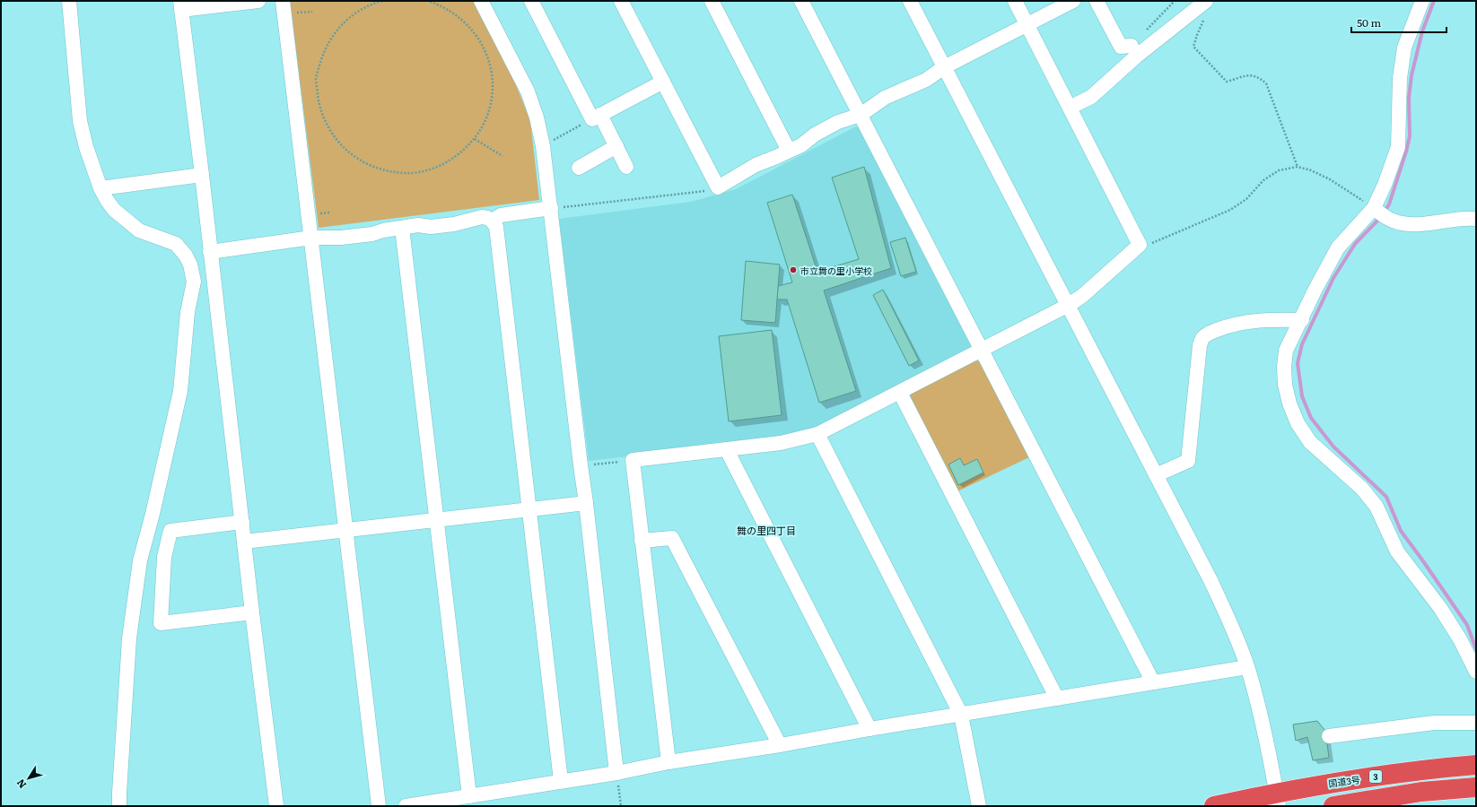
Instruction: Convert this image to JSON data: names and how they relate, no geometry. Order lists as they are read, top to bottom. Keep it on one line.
{"streets":{"highway":["3","国道3号"]},"districts":["舞の里四丁目"],"places":["市立舞の里小学校"],"scale_bar":"50 m","north":"bottom left"}
